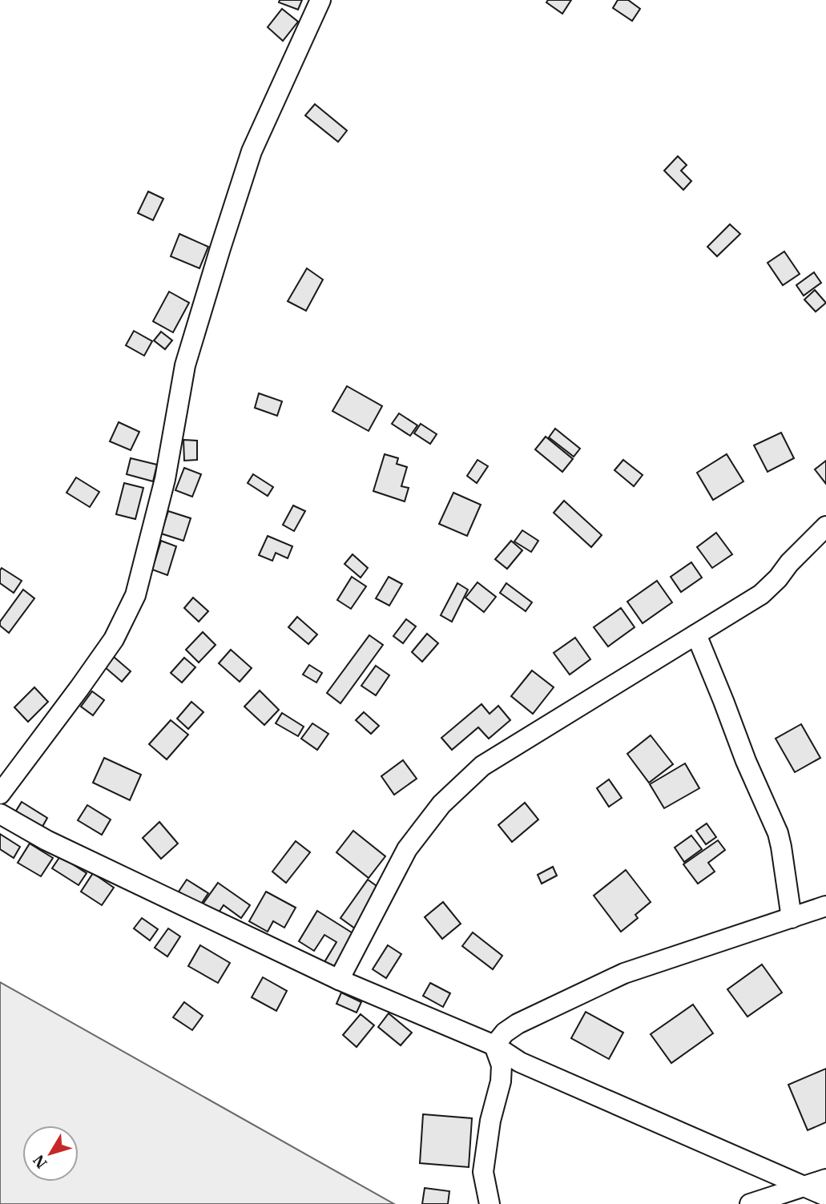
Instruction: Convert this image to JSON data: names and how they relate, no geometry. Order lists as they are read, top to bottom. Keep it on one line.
{"north":"bottom left"}
